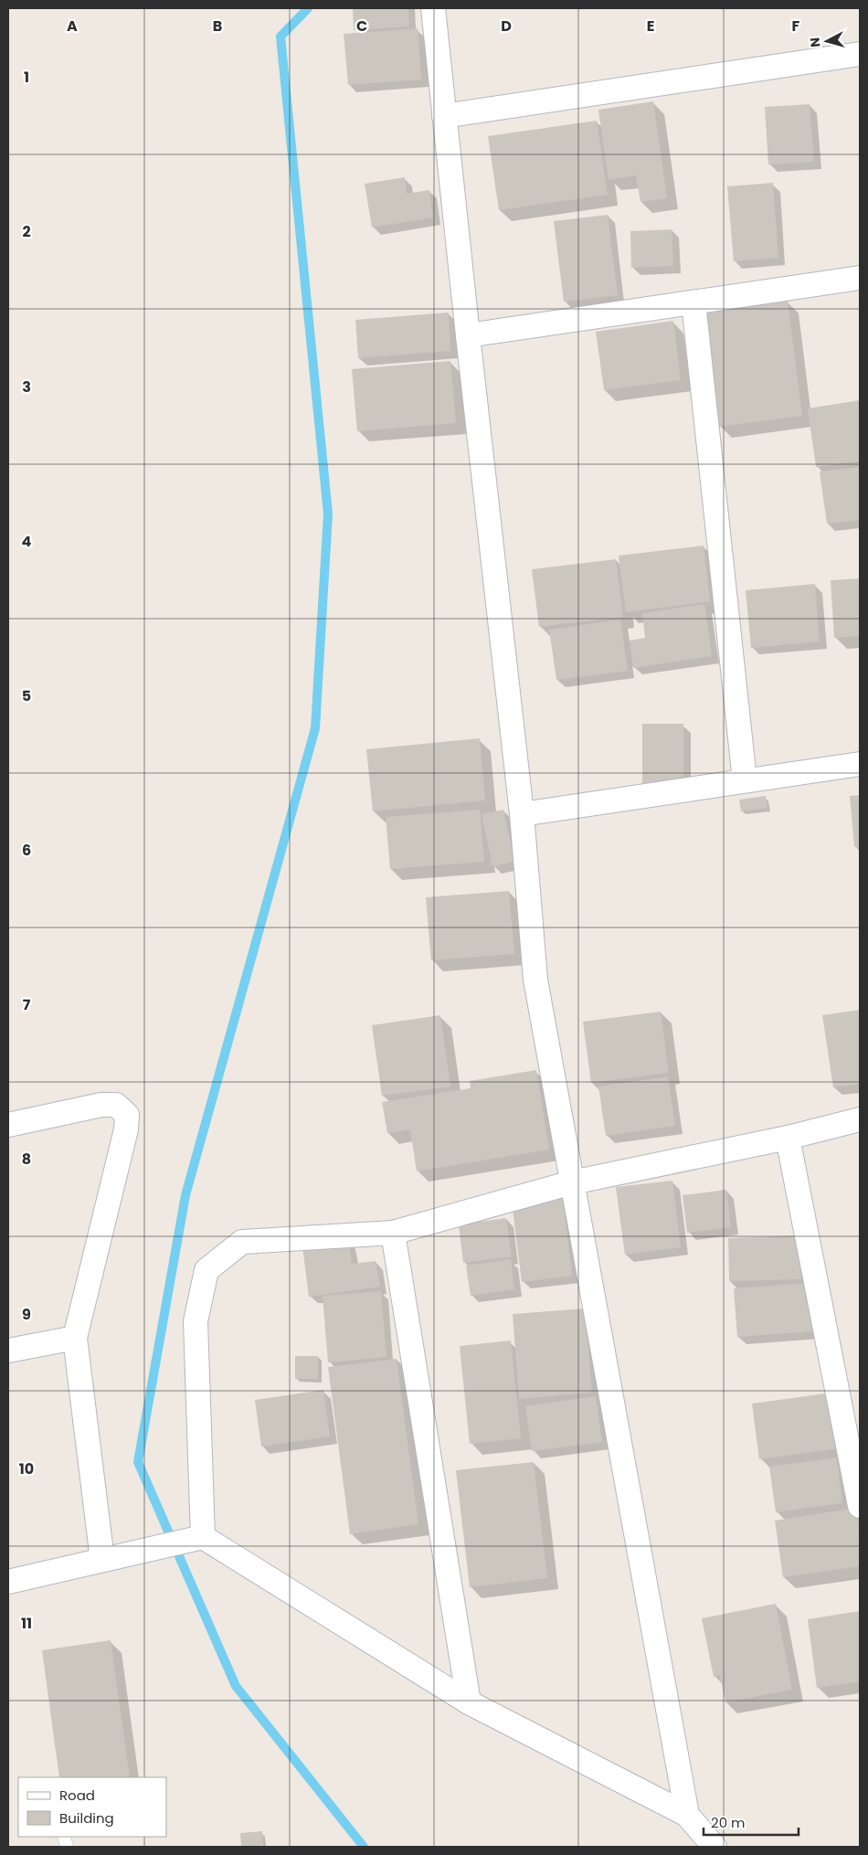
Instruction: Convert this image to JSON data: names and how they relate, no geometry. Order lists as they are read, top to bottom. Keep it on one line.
{"legend":["Road","Building"],"scale_bar":"20 m","north":"left","grid":{"columns":["A","B","C","D","E","F"],"rows":["1","2","3","4","5","6","7","8","9","10","11"]}}
